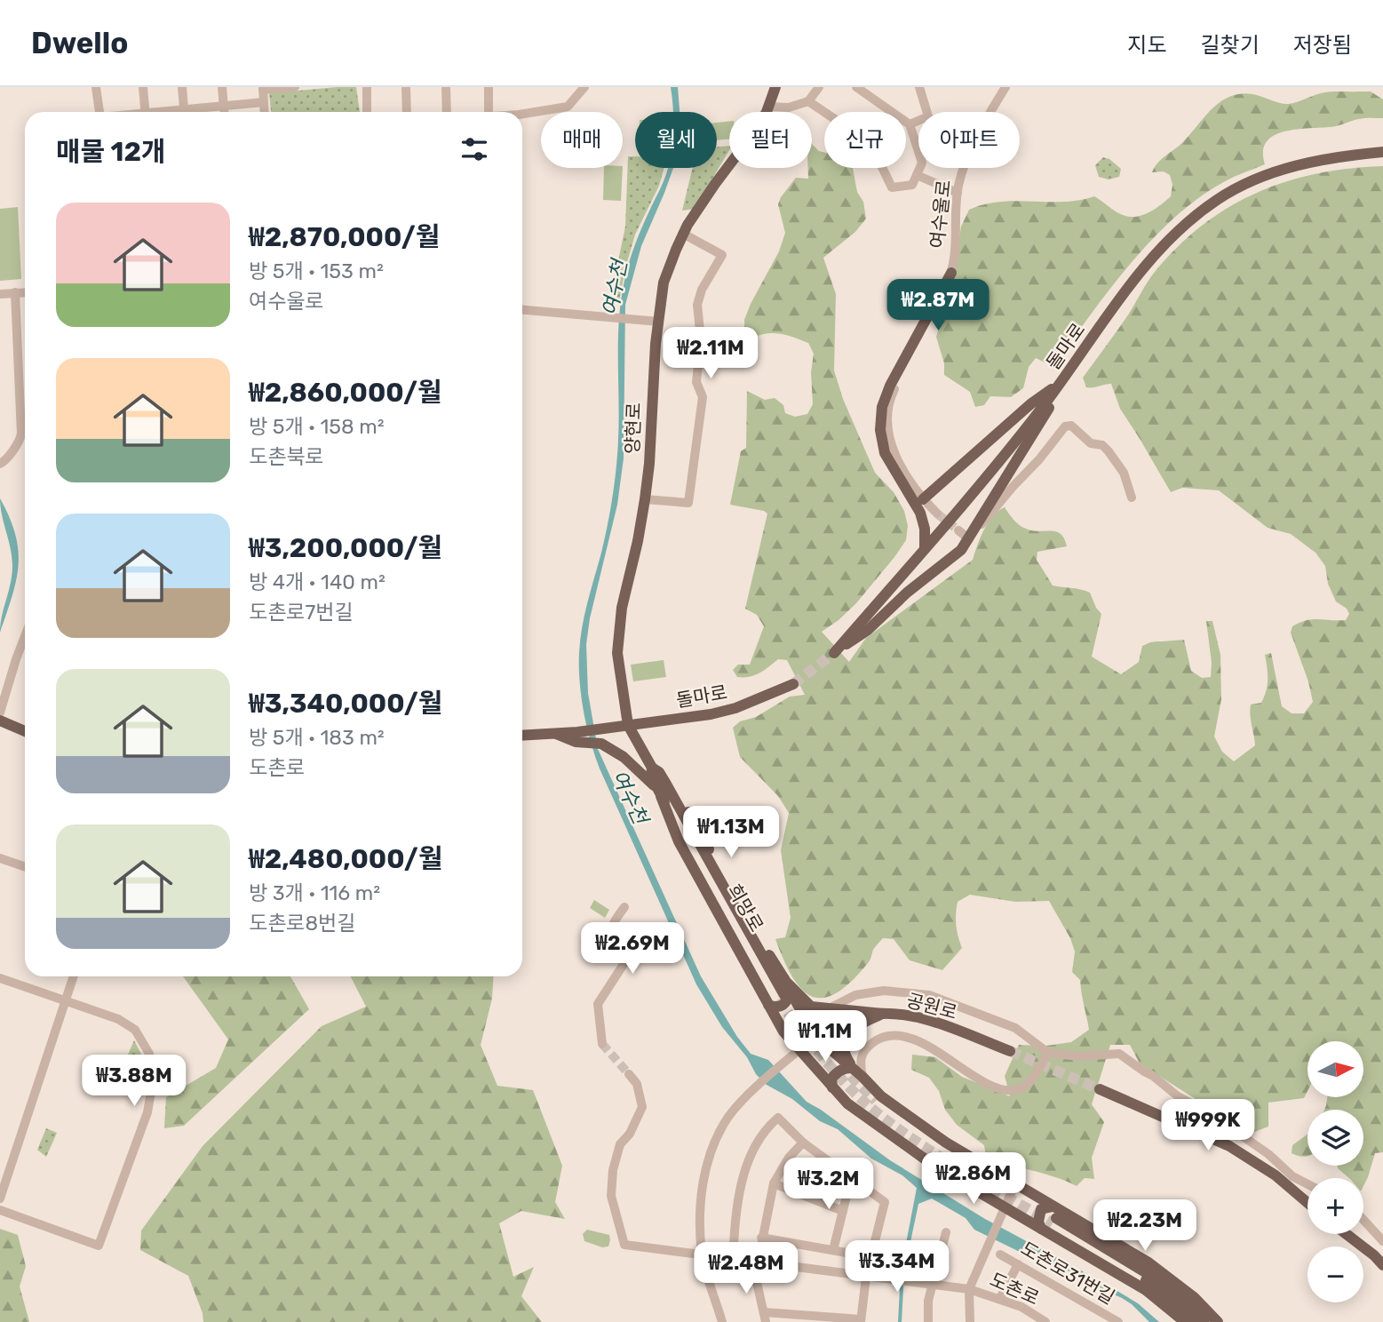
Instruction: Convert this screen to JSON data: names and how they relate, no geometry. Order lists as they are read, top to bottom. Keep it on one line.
{"streets":{"main road":["돌마로","양현로","희망로","공원로"],"street":["여수울로","도촌로31번길","도촌로"]},"crossings":[["돌마로","양현로"],["돌마로","희망로"],["양현로","희망로"]],"water":["여수천"],"north":"right","page":{"header":"Dwello","nav":["지도","길찾기","저장됨"],"chip":["매매","월세","필터","신규","아파트"],"heading":"매물 12개","list":[{"name":"₩2,870,000/월","note":"방 5개 · 153 m² · 여수울로"},{"name":"₩2,860,000/월","note":"방 5개 · 158 m² · 도촌북로"},{"name":"₩3,200,000/월","note":"방 4개 · 140 m² · 도촌로7번길"},{"name":"₩3,340,000/월","note":"방 5개 · 183 m² · 도촌로"},{"name":"₩2,480,000/월","note":"방 3개 · 116 m² · 도촌로8번길"}],"price":["₩2.87M","₩2.11M","₩1.13M","₩2.69M","₩1.1M","₩3.88M","₩999K","₩2.86M","₩3.2M","₩2.23M","₩3.34M","₩2.48M"],"map_buttons":["+","−"]}}
